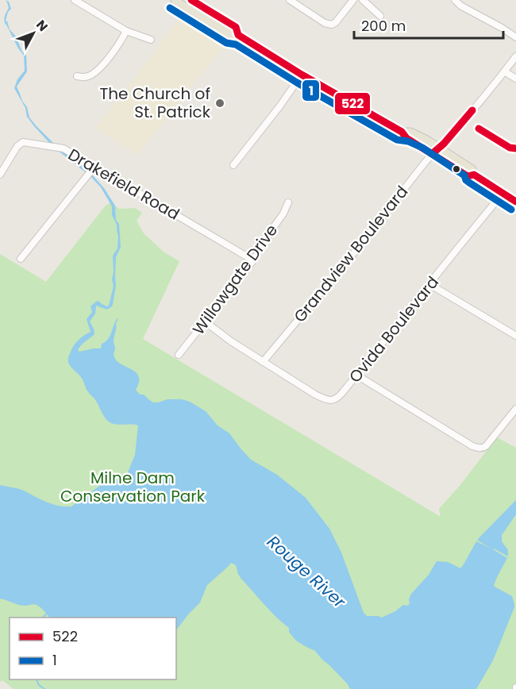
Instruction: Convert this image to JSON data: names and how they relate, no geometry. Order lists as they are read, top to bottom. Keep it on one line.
{"streets":{"street":["Drakefield Road","Grandview Boulevard","Willowgate Drive","Ovida Boulevard"]},"crossings":[["Drakefield Road","Willowgate Drive"],["Grandview Boulevard","Ovida Boulevard"],["Willowgate Drive","Ovida Boulevard"]],"water":["Rouge River"],"parks":["Milne Dam Conservation Park"],"places":["The Church of St. Patrick"],"lines":["transit line 522","transit line 1"],"legend":["522","1"],"scale_bar":"200 m","north":"top right"}
